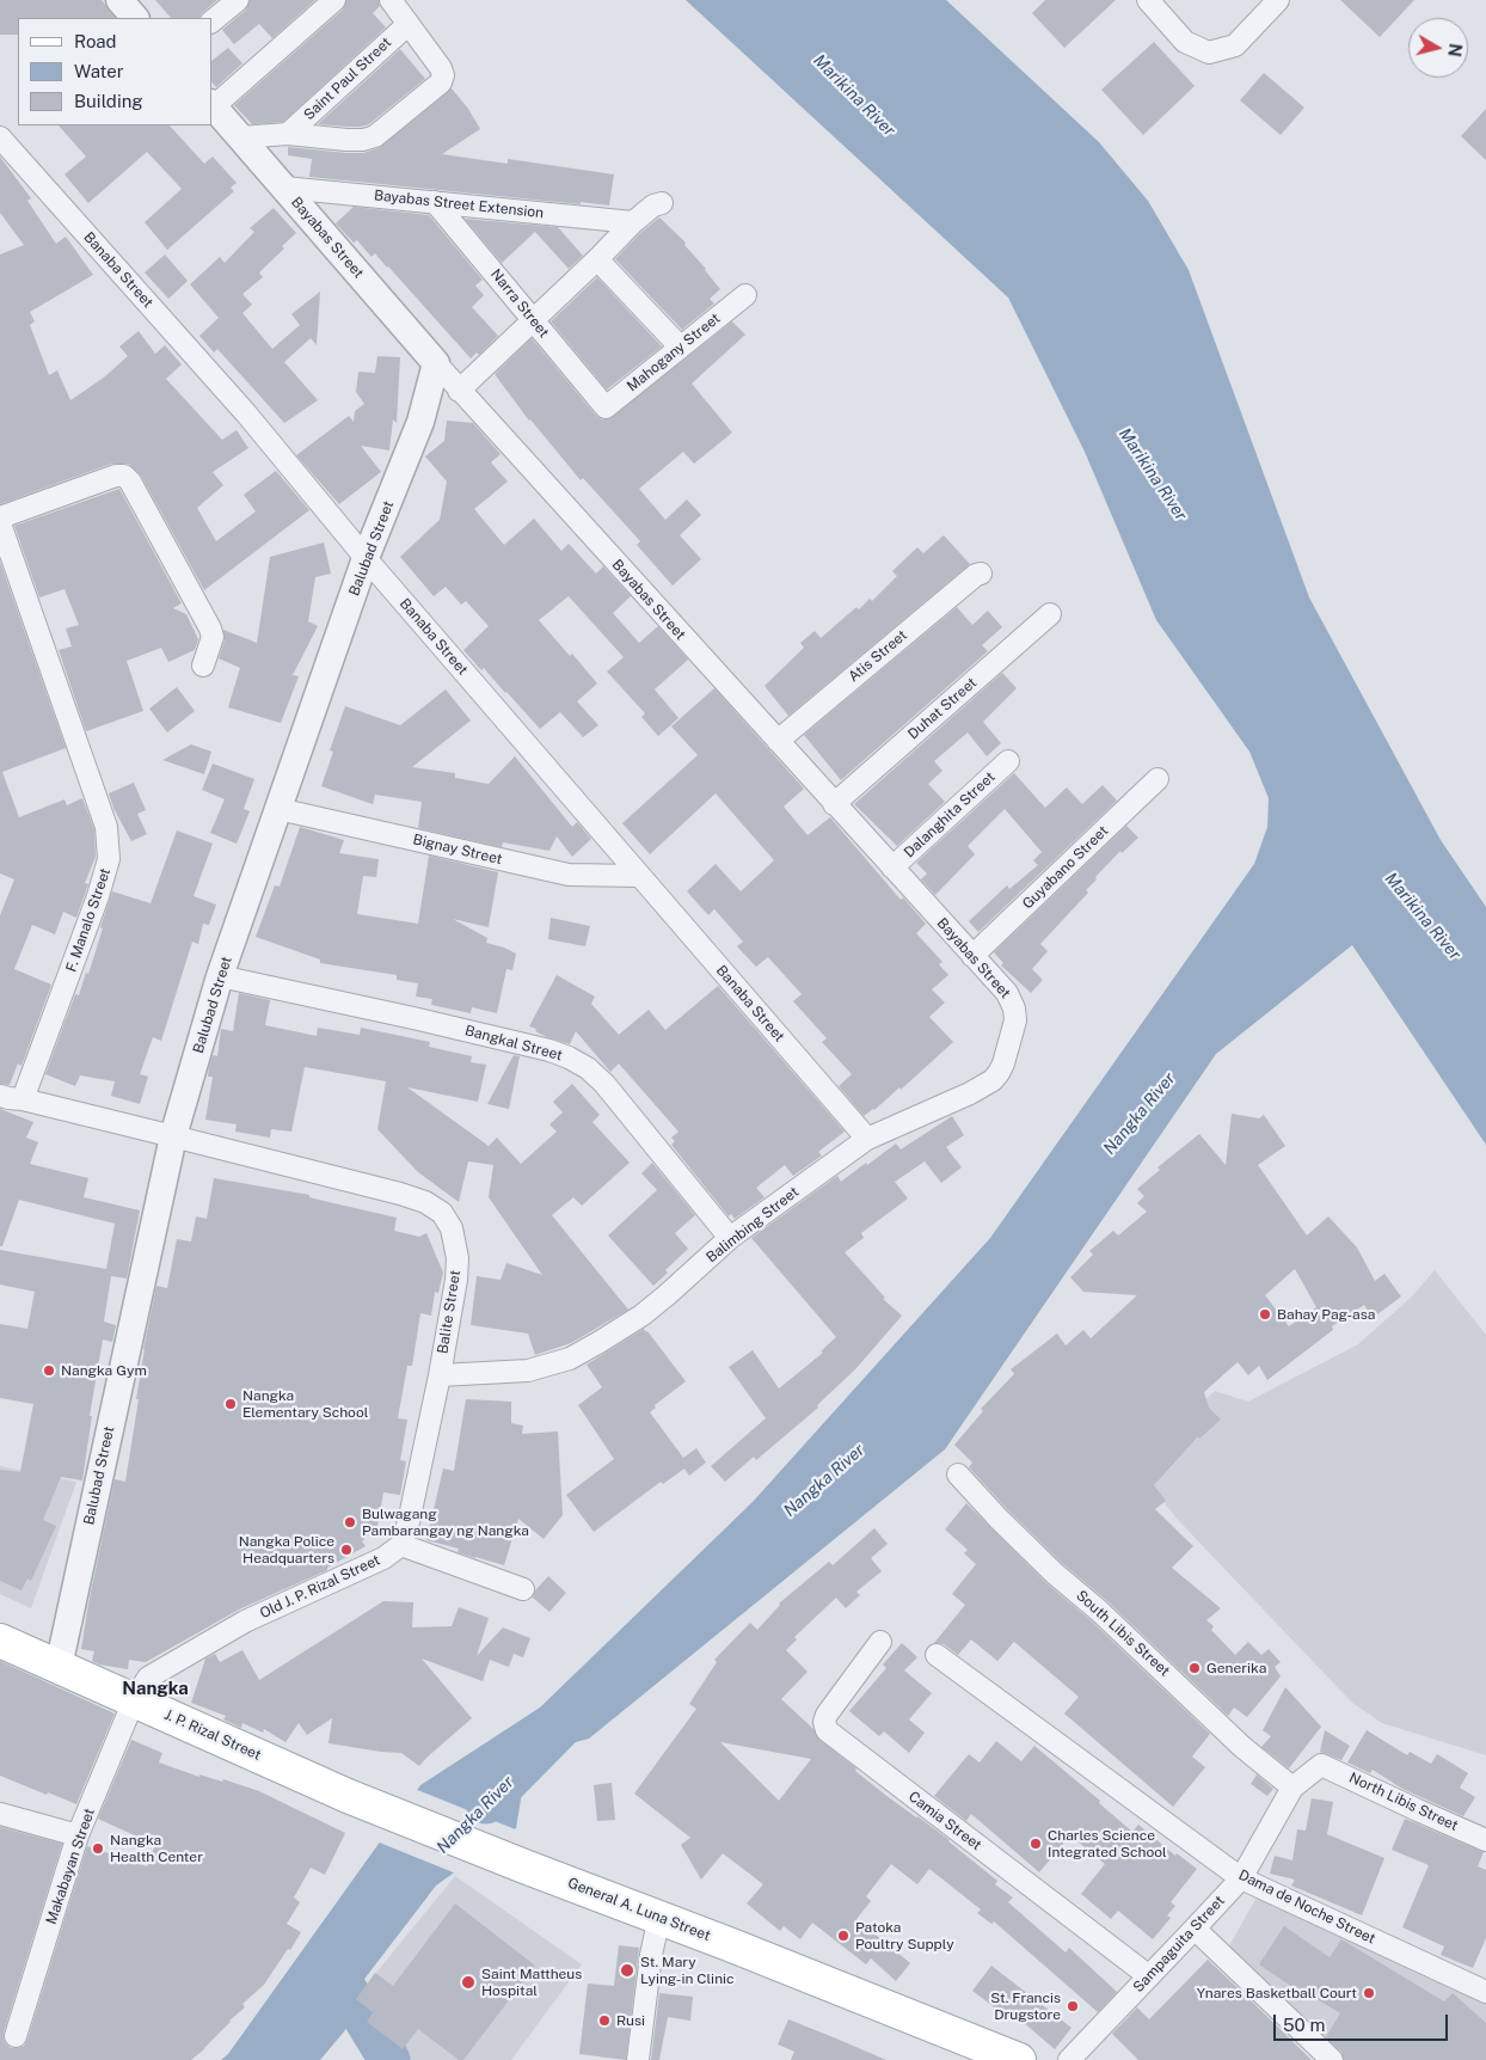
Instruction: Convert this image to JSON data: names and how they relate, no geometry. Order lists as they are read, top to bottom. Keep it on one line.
{"streets":{"main road":["J. P. Rizal Street","General A. Luna Street"],"street":["Saint Paul Street","Bayabas Street Extension","Bayabas Street","Banaba Street","Narra Street","Mahogany Street","Balubad Street","Atis Street","Duhat Street","Dalanghita Street","Bignay Street","Guyabano Street","F. Manalo Street","Bangkal Street","Balimbing Street","Balite Street","Old J. P. Rizal Street","South Libis Street","North Libis Street","Camia Street","Makabayan Street","Dama de Noche Street","Sampaguita Street"]},"crossings":[["Bayabas Street Extension","Bayabas Street"],["Bayabas Street Extension","Narra Street"],["Bayabas Street","Balubad Street"],["Bayabas Street","Atis Street"],["Bayabas Street","Duhat Street"],["Bayabas Street","Dalanghita Street"],["Bayabas Street","Guyabano Street"],["Bayabas Street","Balimbing Street"],["Banaba Street","Balubad Street"],["Banaba Street","Bignay Street"],["Banaba Street","Balimbing Street"],["Narra Street","Mahogany Street"],["Balubad Street","Bignay Street"],["Balubad Street","Bangkal Street"],["Balubad Street","Balite Street"],["Balubad Street","J. P. Rizal Street"],["Bangkal Street","Balimbing Street"],["Balimbing Street","Balite Street"],["Balite Street","Old J. P. Rizal Street"],["Old J. P. Rizal Street","J. P. Rizal Street"],["Old J. P. Rizal Street","Makabayan Street"],["South Libis Street","Sampaguita Street"],["J. P. Rizal Street","Makabayan Street"],["J. P. Rizal Street","General A. Luna Street"],["North Libis Street","Sampaguita Street"],["Camia Street","Sampaguita Street"],["Dama de Noche Street","Sampaguita Street"]],"districts":["Nangka"],"water":["Marikina River","Nangka River"],"places":["Bahay Pag-asa","Nangka Gym","Nangka Elementary School","Bulwagang Pambarangay ng Nangka","Nangka Police Headquarters","Generika","Charles Science Integrated School","Nangka Health Center","Patoka Poultry Supply","St. Mary Lying-in Clinic","Saint Mattheus Hospital","Ynares Basketball Court","St. Francis Drugstore","Rusi"],"legend":["Road","Water","Building"],"scale_bar":"50 m","north":"right"}
